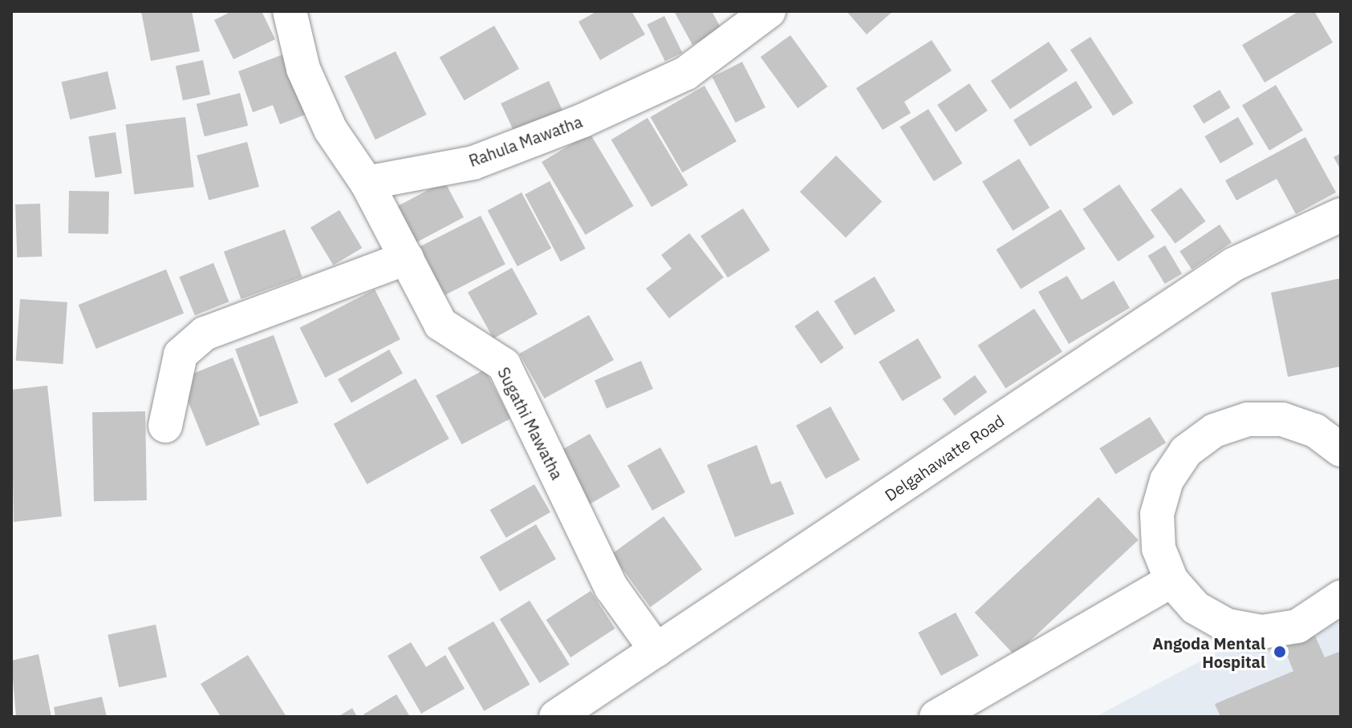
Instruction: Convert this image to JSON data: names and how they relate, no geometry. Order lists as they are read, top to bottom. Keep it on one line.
{"streets":{"street":["Rahula Mawatha","Sugathi Mawatha","Delgahawatte Road"]},"crossings":[["Rahula Mawatha","Sugathi Mawatha"],["Sugathi Mawatha","Delgahawatte Road"]],"places":["Angoda Mental Hospital"]}
